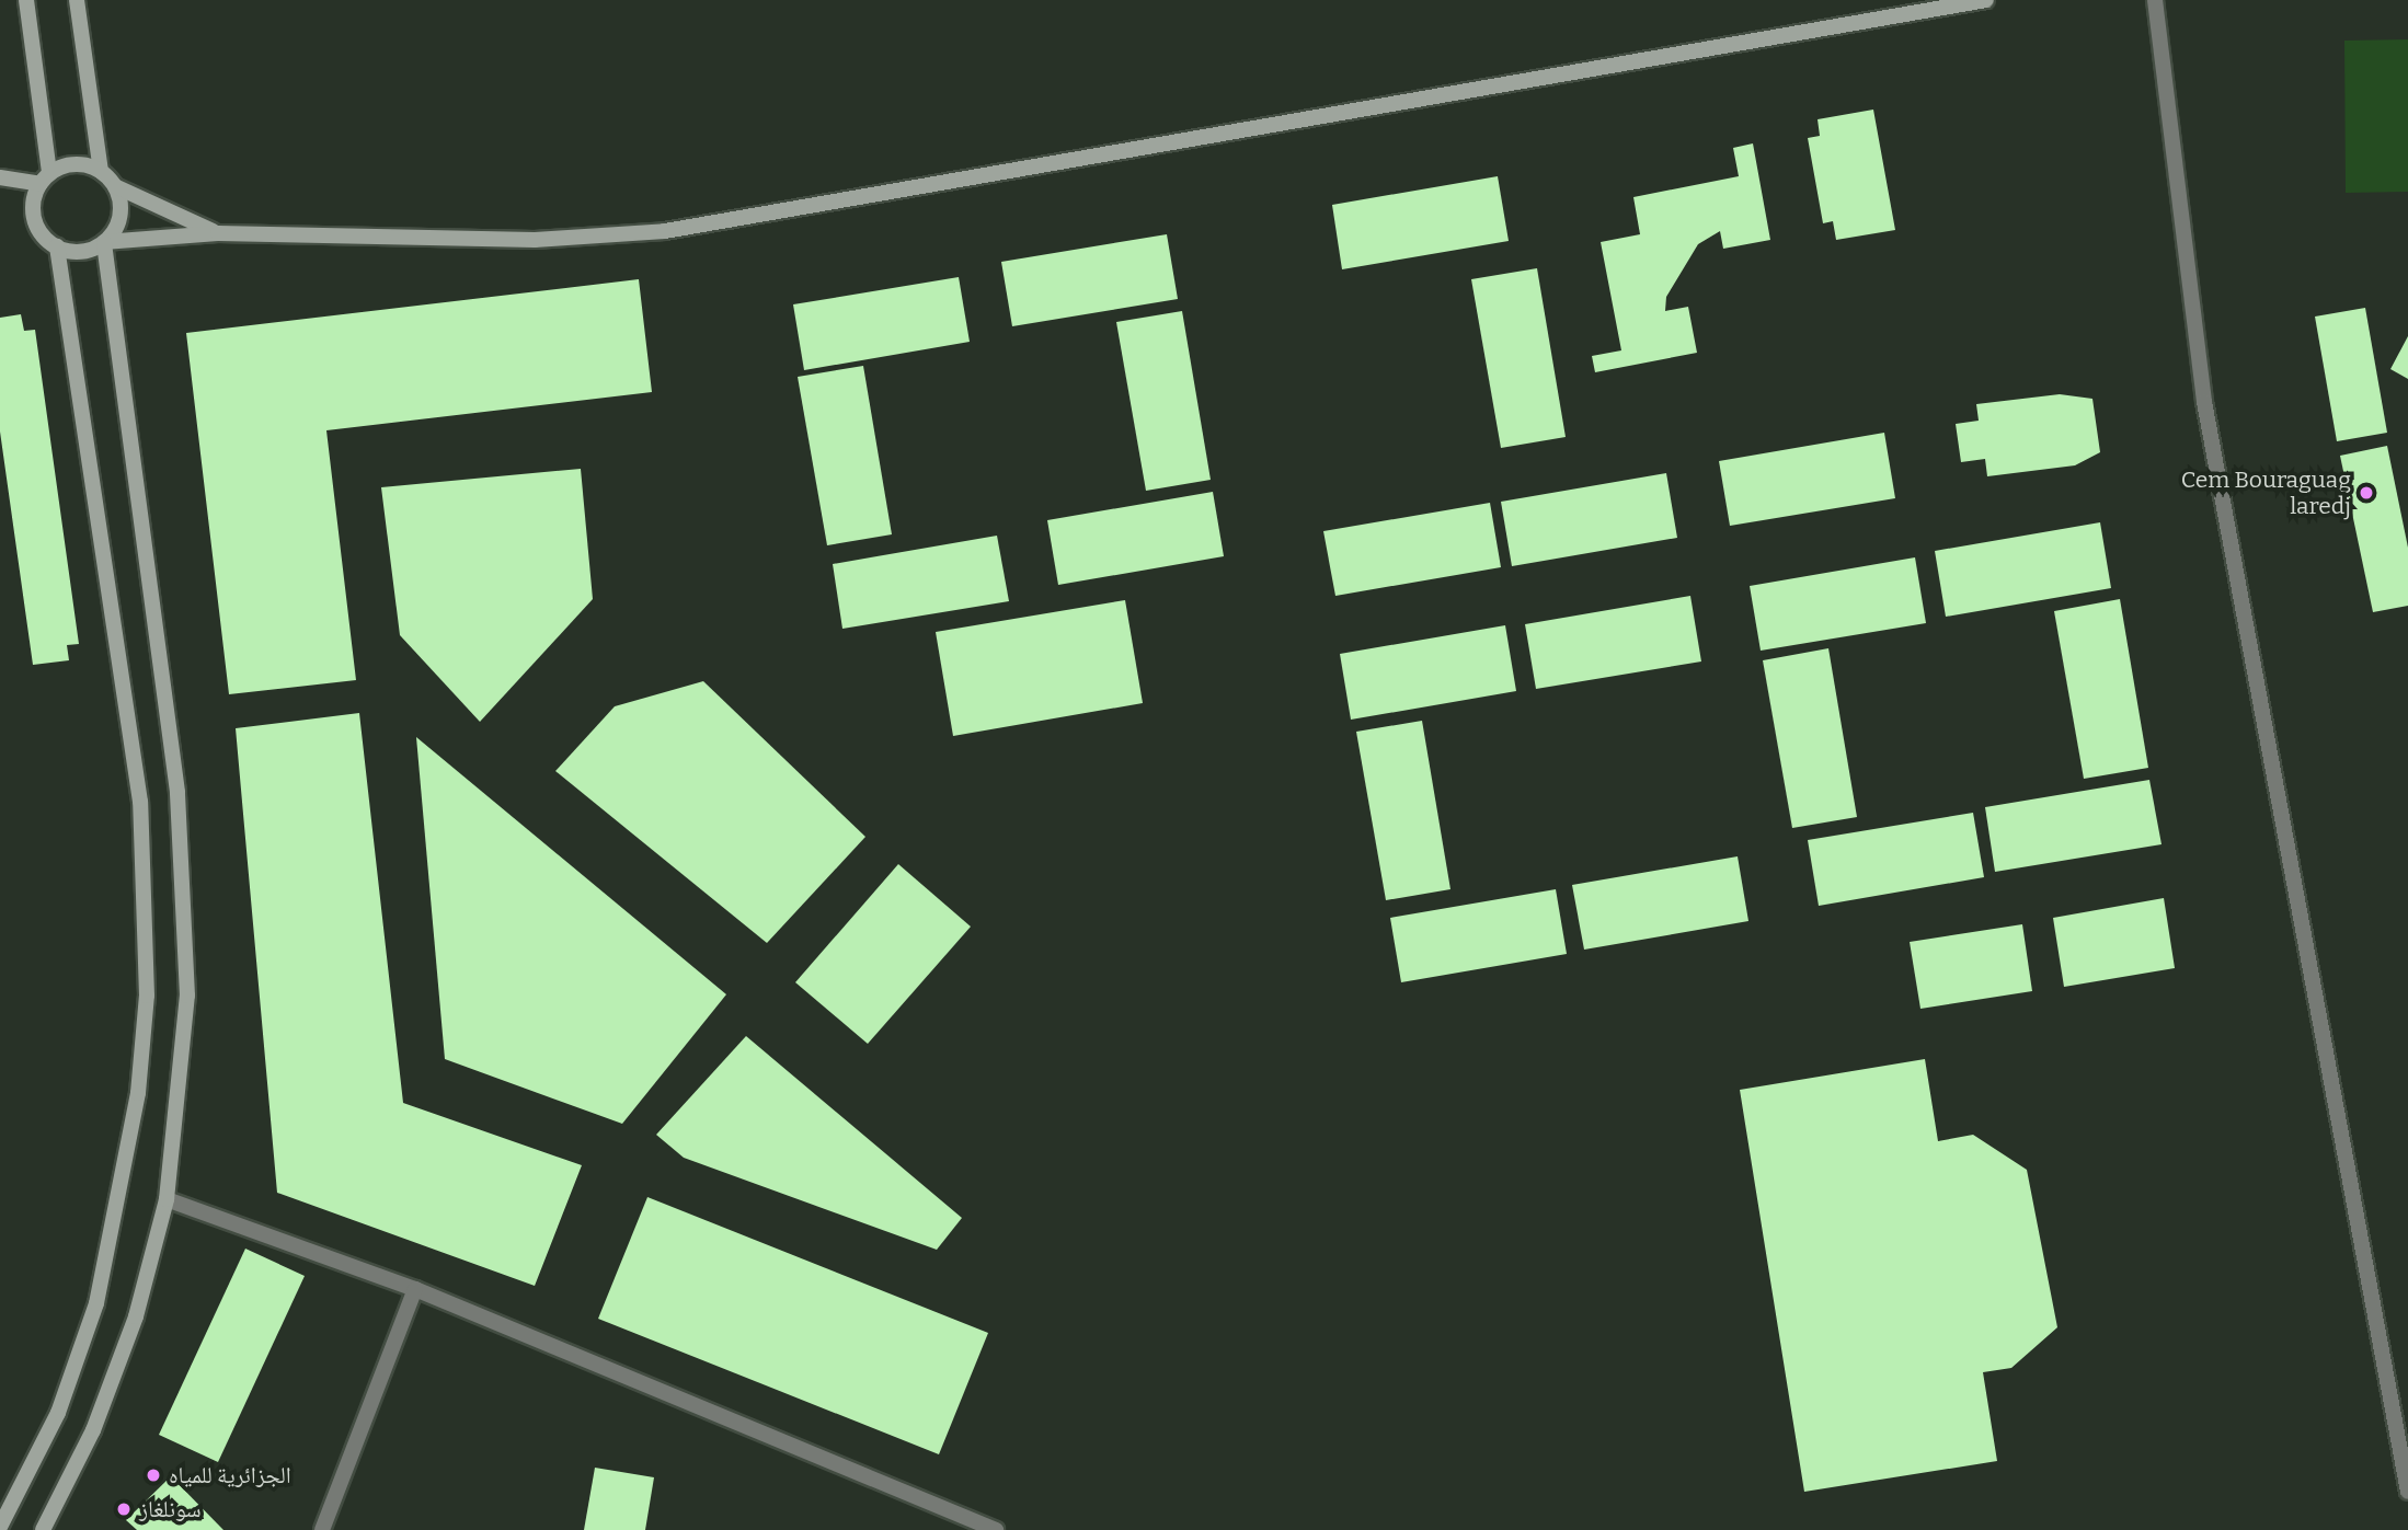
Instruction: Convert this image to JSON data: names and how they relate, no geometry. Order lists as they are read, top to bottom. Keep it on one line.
{"places":["Cem Bouraguag laredj","الجزائرية للمياه","سونلغاز"]}
